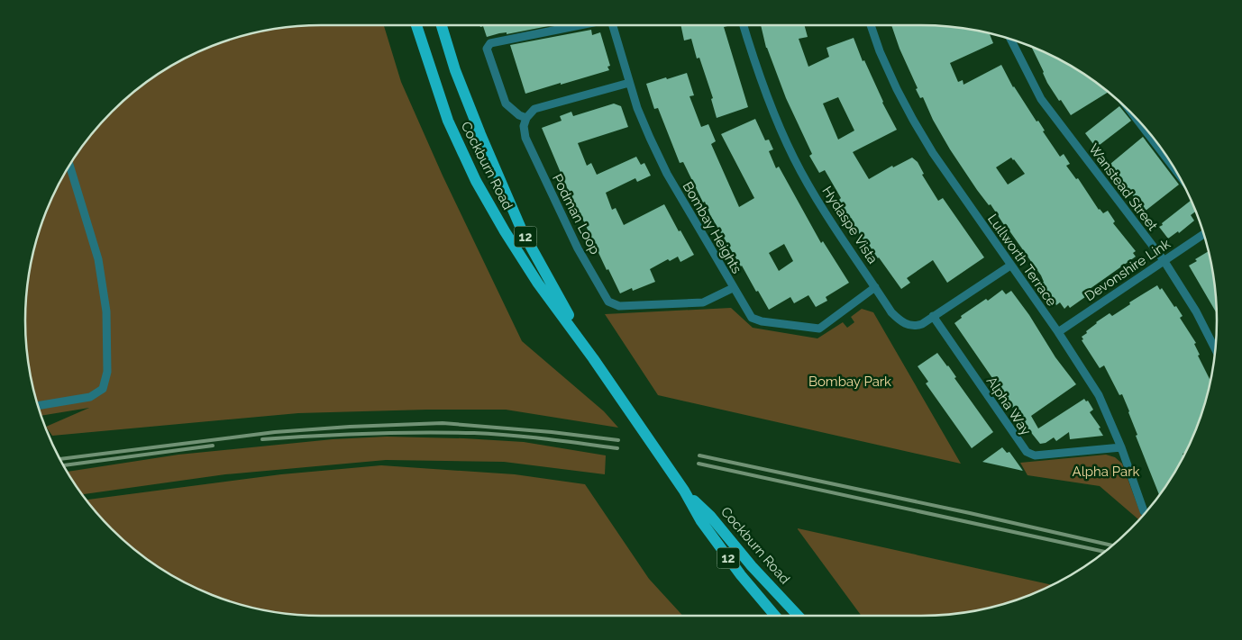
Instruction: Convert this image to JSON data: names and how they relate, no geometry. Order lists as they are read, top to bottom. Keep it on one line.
{"streets":{"main road":["Cockburn Road","12"],"street":["Wanstead Street","Podman Loop","Hydaspe Vista","Bombay Heights","Lullworth Terrace","Devonshire Link","Alpha Way"]},"crossings":[["Wanstead Street","Devonshire Link"],["Podman Loop","Bombay Heights"],["Hydaspe Vista","Bombay Heights"],["Hydaspe Vista","Lullworth Terrace"],["Hydaspe Vista","Alpha Way"],["Lullworth Terrace","Devonshire Link"],["Lullworth Terrace","Alpha Way"]],"parks":["Bombay Park","Alpha Park"]}
